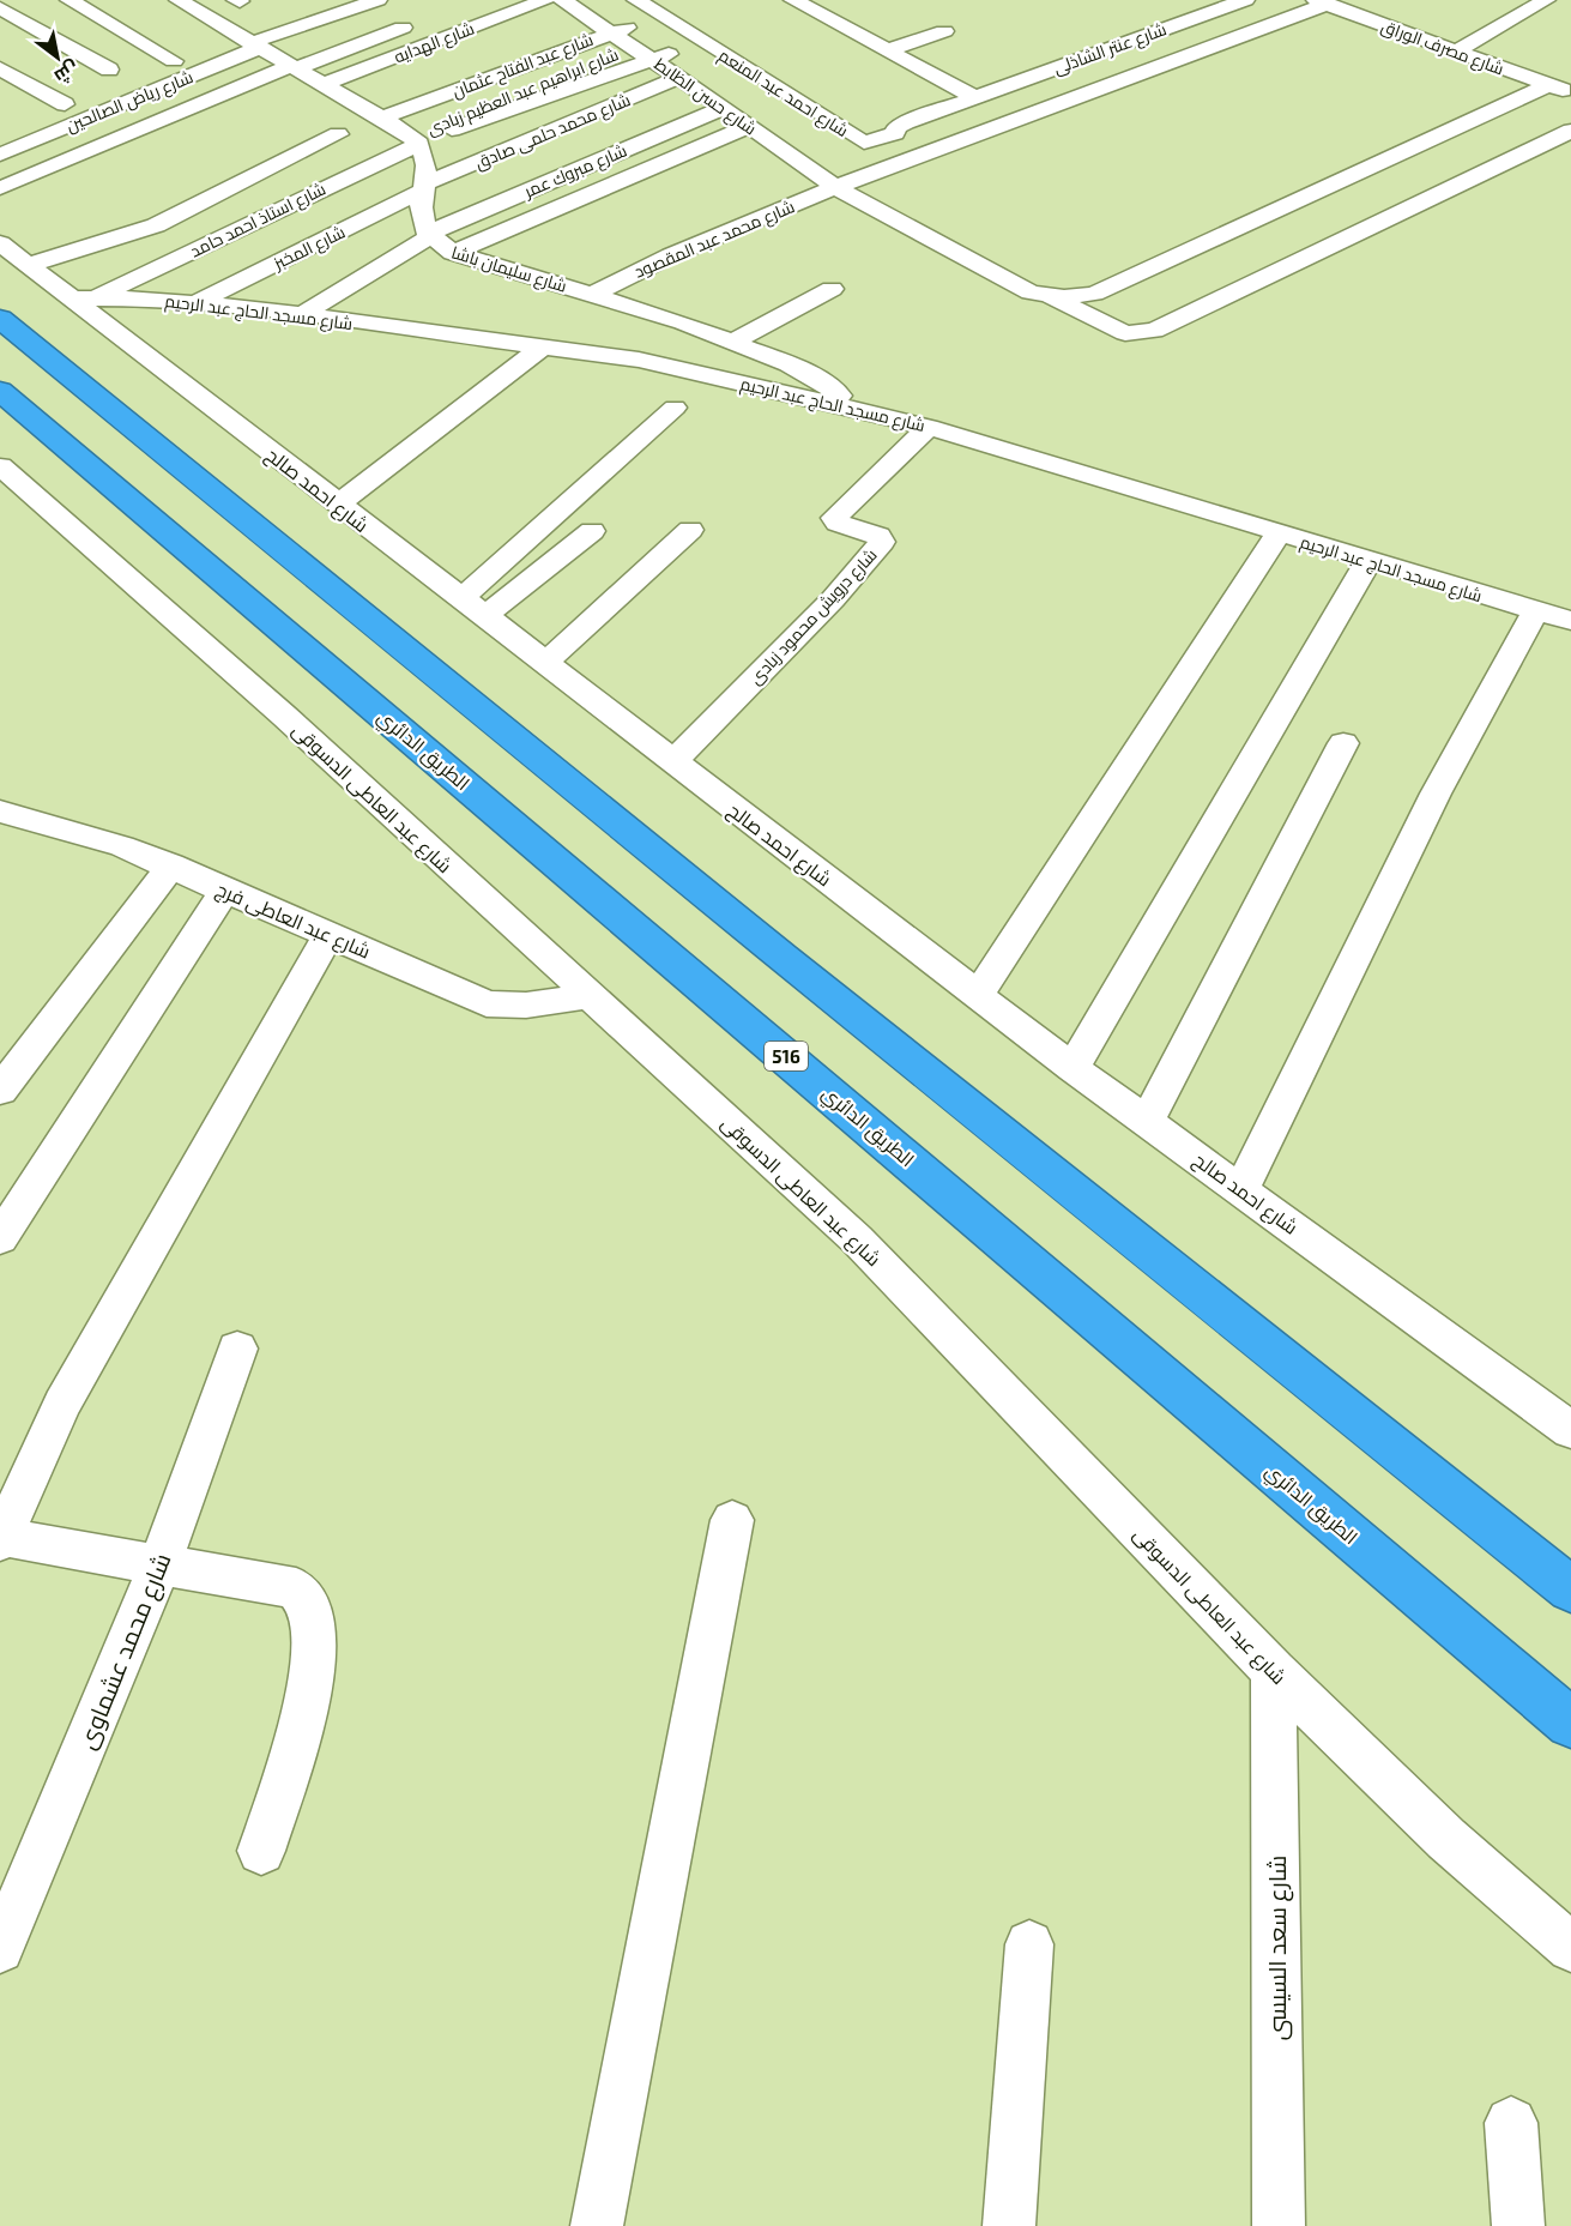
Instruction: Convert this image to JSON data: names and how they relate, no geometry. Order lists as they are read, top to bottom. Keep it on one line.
{"streets":{"highway":["الطريق الدائري","516"],"street":["شارع الهدايه","شارع مصرف الوراق","شارع عنتر الشاذلى","شارع عبد الفتاح عثمان","شارع ابراهيم عبد العظيم زبادى","شارع احمد عبد المنعم","شارع حسن الظابط","شارع رياض الصالحين","شارع محمد حلمى صادق","شارع مبروك عمر","شارع استاذ احمد حامد","شارع محمد عبد المقصود","شارع المخبز","شارع سليمان باشا","شارع مسجد الحاج عبد الرحيم","شارع احمد صالح","شارع درويش محمود زبادى","شارع عبد العاطى الدسوقى","شارع عبد العاطى فرج","شارع محمد عشماوى","شارع سعد السيسى"]},"crossings":[["شارع مصرف الوراق","شارع محمد عبد المقصود"],["شارع عنتر الشاذلى","شارع احمد عبد المنعم"],["شارع عبد الفتاح عثمان","شارع احمد عبد المنعم"],["شارع عبد الفتاح عثمان","شارع حسن الظابط"],["شارع ابراهيم عبد العظيم زبادى","شارع حسن الظابط"],["شارع ابراهيم عبد العظيم زبادى","شارع استاذ احمد حامد"],["شارع ابراهيم عبد العظيم زبادى","شارع سليمان باشا"],["شارع حسن الظابط","شارع محمد حلمى صادق"],["شارع حسن الظابط","شارع مبروك عمر"],["شارع حسن الظابط","شارع محمد عبد المقصود"],["شارع محمد حلمى صادق","شارع المخبز"],["شارع محمد حلمى صادق","شارع سليمان باشا"],["شارع مبروك عمر","شارع سليمان باشا"],["شارع مبروك عمر","شارع مسجد الحاج عبد الرحيم"],["شارع استاذ احمد حامد","شارع سليمان باشا"],["شارع استاذ احمد حامد","شارع مسجد الحاج عبد الرحيم"],["شارع استاذ احمد حامد","شارع احمد صالح"],["شارع محمد عبد المقصود","شارع سليمان باشا"],["شارع المخبز","شارع سليمان باشا"],["شارع المخبز","شارع مسجد الحاج عبد الرحيم"],["شارع سليمان باشا","شارع مسجد الحاج عبد الرحيم"],["شارع مسجد الحاج عبد الرحيم","شارع احمد صالح"],["شارع مسجد الحاج عبد الرحيم","شارع درويش محمود زبادى"],["شارع احمد صالح","شارع درويش محمود زبادى"],["شارع عبد العاطى الدسوقى","شارع عبد العاطى فرج"],["شارع عبد العاطى الدسوقى","شارع سعد السيسى"]],"north":"bottom right"}
